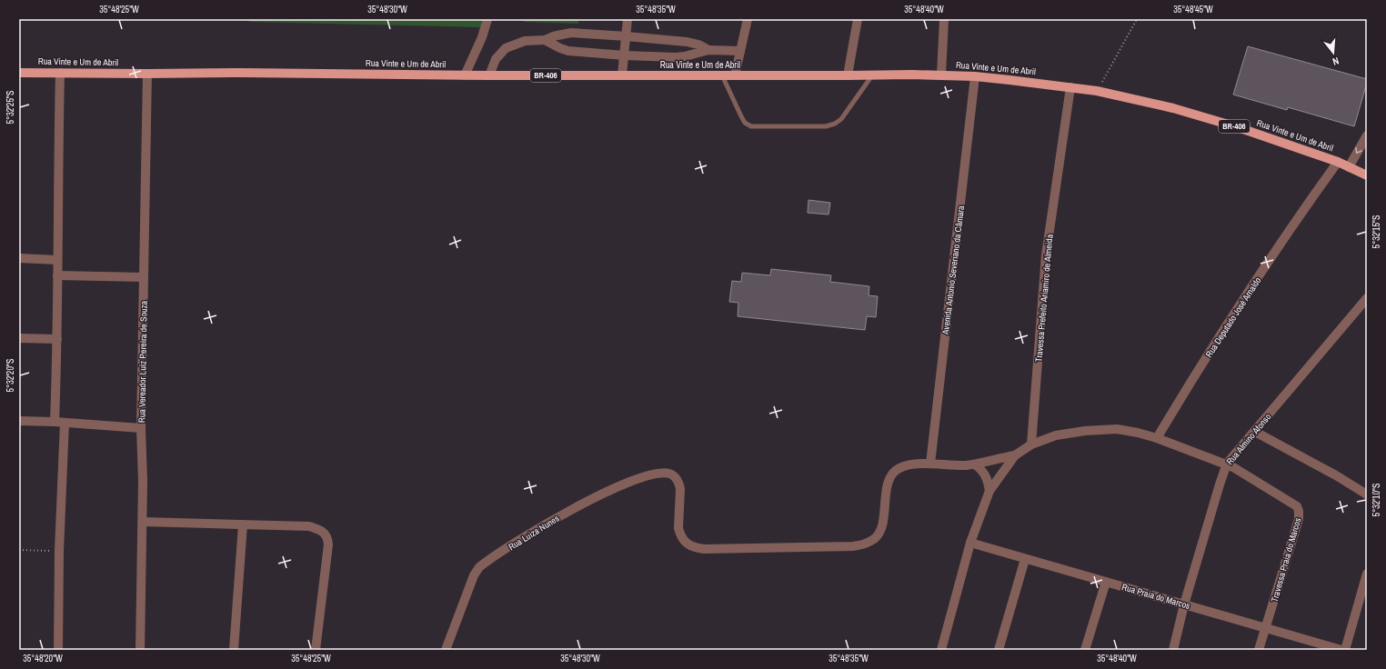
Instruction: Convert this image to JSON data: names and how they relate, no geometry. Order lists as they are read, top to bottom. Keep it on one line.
{"streets":{"main road":["Rua Vinte e Um de Abril","BR-406"],"street":["Avenida Antonio Severiano da Câmara","Travessa Prefeito Ariamiro de Almeida","Rua Deputado José Arnaldo","Rua Vereador Luiz Pereira de Souza","Rua Almino Afonso","Rua Luiza Nunes","Travessa Praia do Marcos","Rua Praia do Marcos"]},"crossings":[["Rua Vinte e Um de Abril","Avenida Antonio Severiano da Câmara"],["Rua Vinte e Um de Abril","Travessa Prefeito Ariamiro de Almeida"],["Rua Vinte e Um de Abril","Rua Deputado José Arnaldo"],["Rua Vinte e Um de Abril","Rua Vereador Luiz Pereira de Souza"],["Avenida Antonio Severiano da Câmara","Rua Luiza Nunes"],["Rua Almino Afonso","Travessa Praia do Marcos"],["Rua Almino Afonso","Rua Praia do Marcos"],["Travessa Praia do Marcos","Rua Praia do Marcos"]],"north":"bottom","coordinates":["35°48'25\"W","35°48'30\"W","35°48'35\"W","35°48'40\"W","35°48'45\"W","5°32'25\"S","5°32'15\"S","5°32'20\"S","5°32'10\"S","35°48'20\"W"]}
